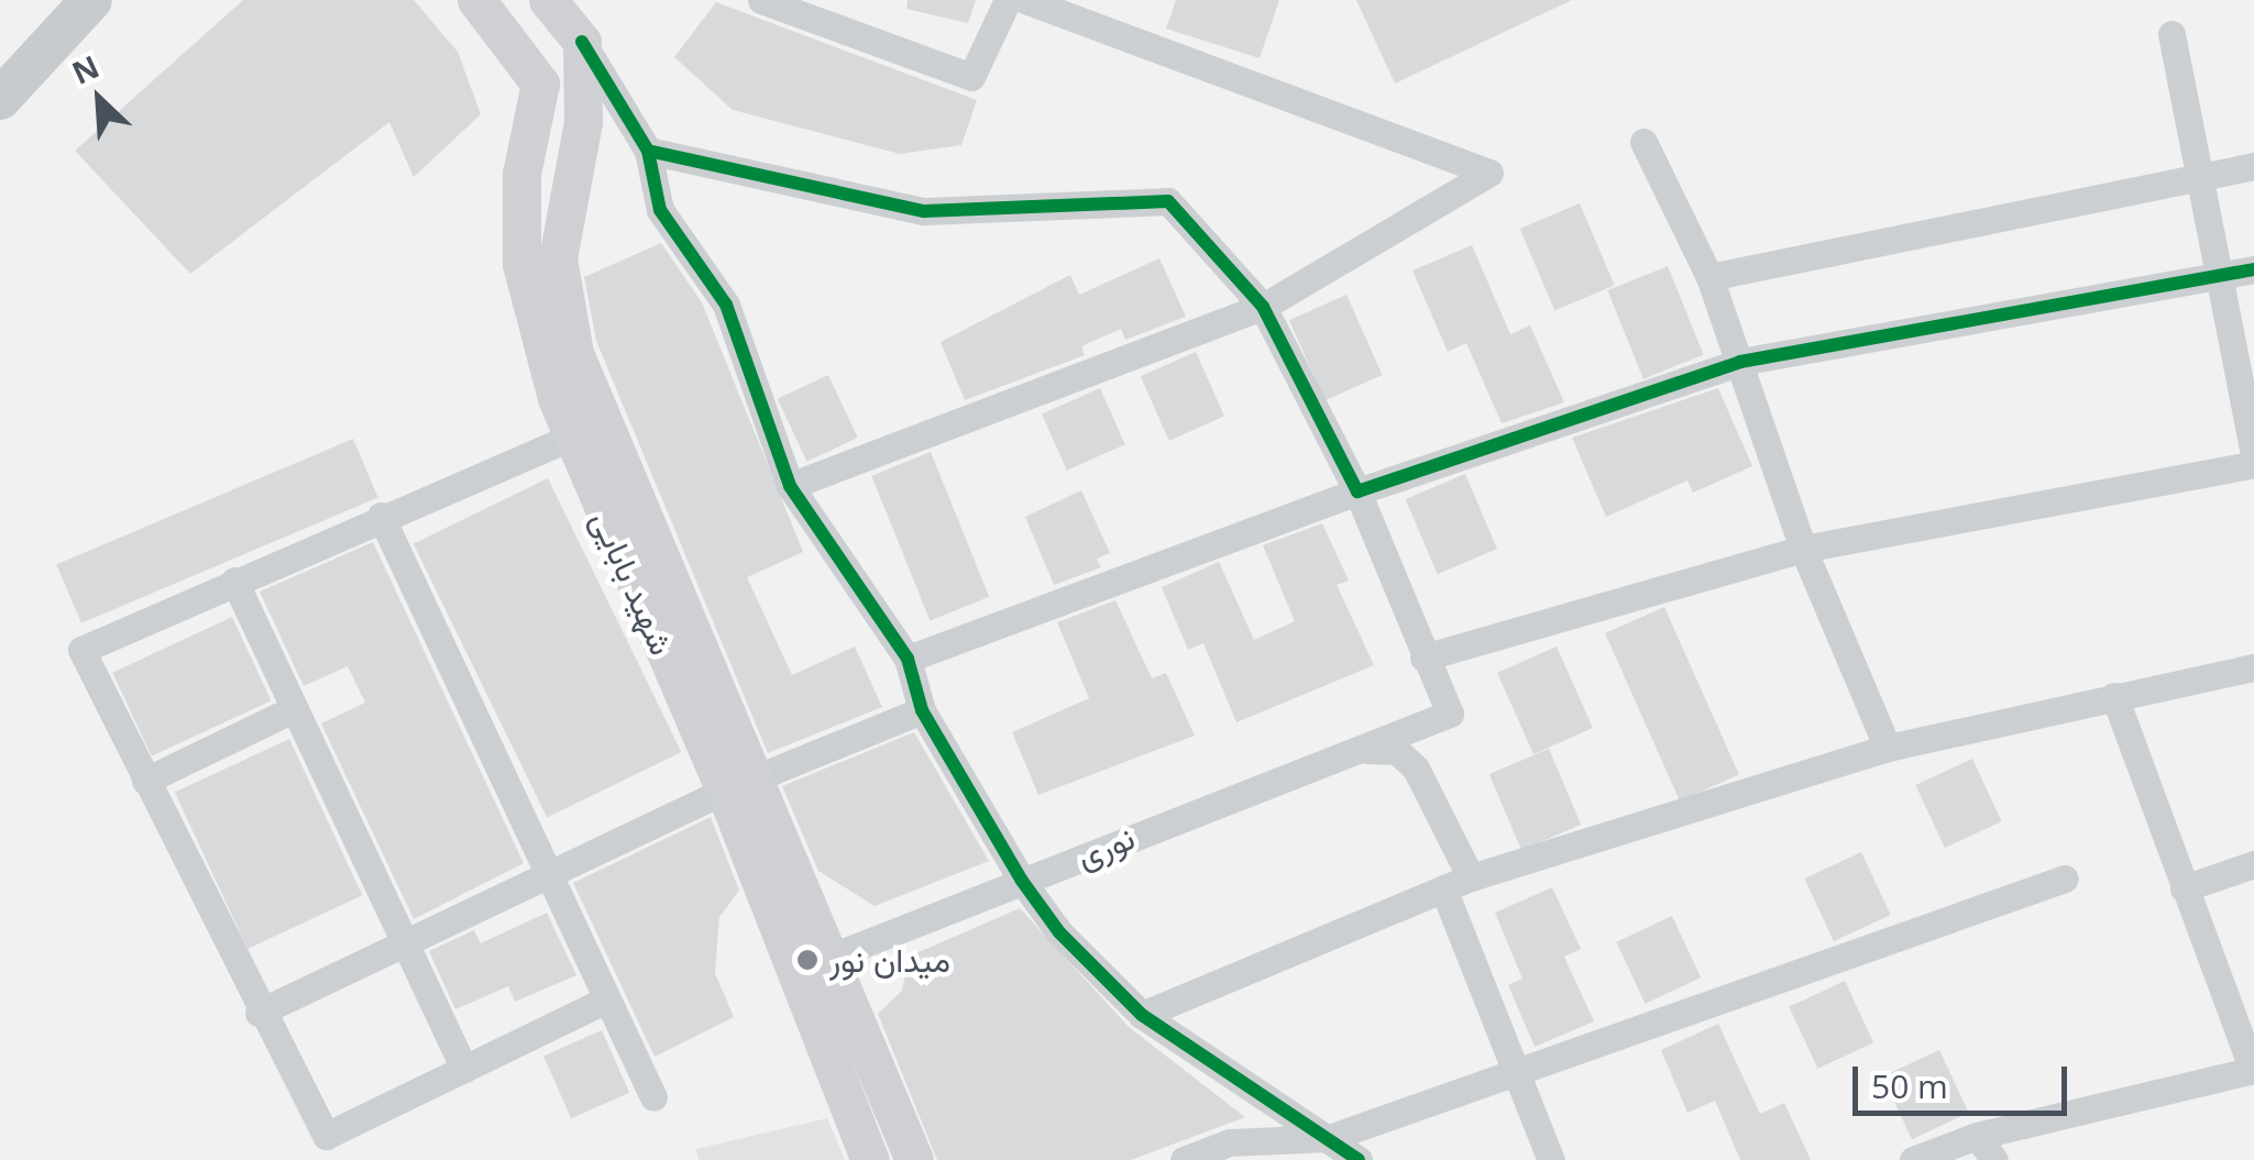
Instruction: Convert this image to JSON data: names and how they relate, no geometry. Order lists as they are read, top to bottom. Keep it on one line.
{"streets":{"main road":["شهید بابایی"],"street":["نوری"]},"crossings":[["شهید بابایی","نوری"]],"places":["میدان نور"],"scale_bar":"50 m","north":"top left"}
